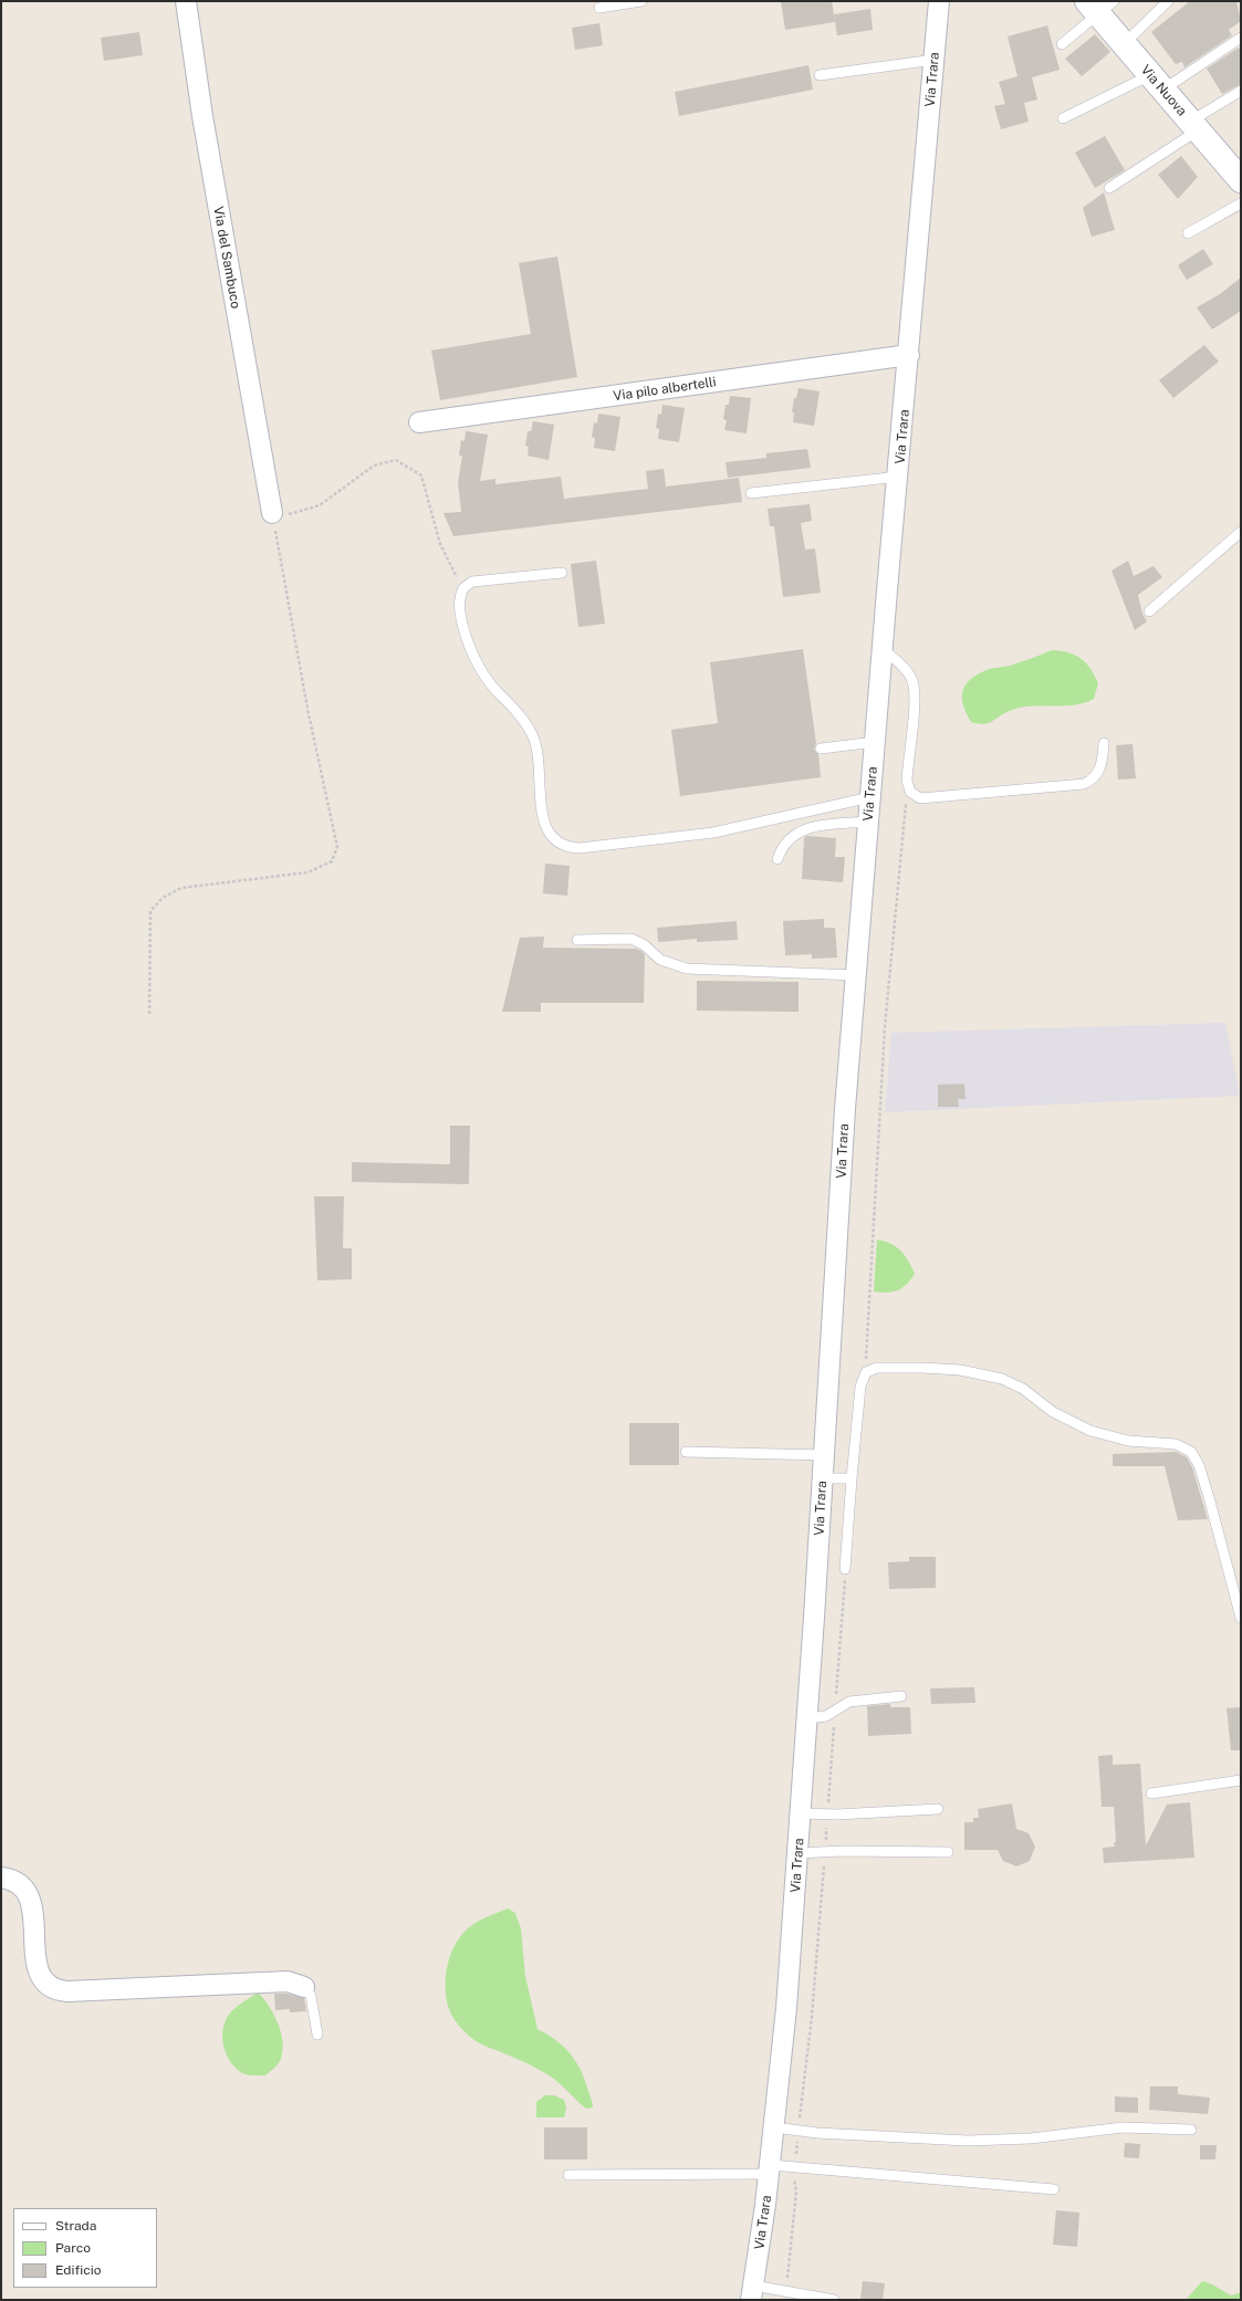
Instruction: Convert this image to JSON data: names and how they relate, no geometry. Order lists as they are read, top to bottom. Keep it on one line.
{"streets":{"main road":["Via Nuova"],"street":["Via Trara","Via del Sambuco","Via pilo albertelli"]},"crossings":[["Via Trara","Via pilo albertelli"]],"legend":["Strada","Parco","Edificio"]}
